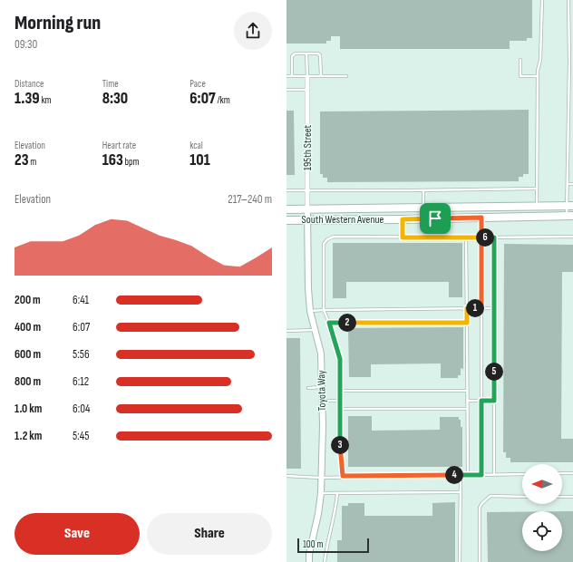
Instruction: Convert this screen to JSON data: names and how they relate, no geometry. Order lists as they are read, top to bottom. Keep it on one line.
{"streets":{"main road":["South Western Avenue"],"street":["195th Street","Toyota Way"]},"crossings":[["195th Street","South Western Avenue"],["195th Street","Toyota Way"],["South Western Avenue","Toyota Way"]],"scale_bar":"100 m","north":"left","page":{"heading":["Morning run","09:30"],"stats":[["Distance","1.39 km"],["Time","8:30"],["Pace","6:07 /km"],["Elevation","23 m"],["Heart rate","163 bpm"],["kcal","101"]],"chart":["Elevation","217–240 m"],"pins":["6","1","2","5","3","4"],"list":[{"name":"200 m","note":"6:41"},{"name":"400 m","note":"6:07"},{"name":"600 m","note":"5:56"},{"name":"800 m","note":"6:12"},{"name":"1.0 km","note":"6:04"},{"name":"1.2 km","note":"5:45"}],"buttons":["Save","Share"],"scale":"100 m"}}
